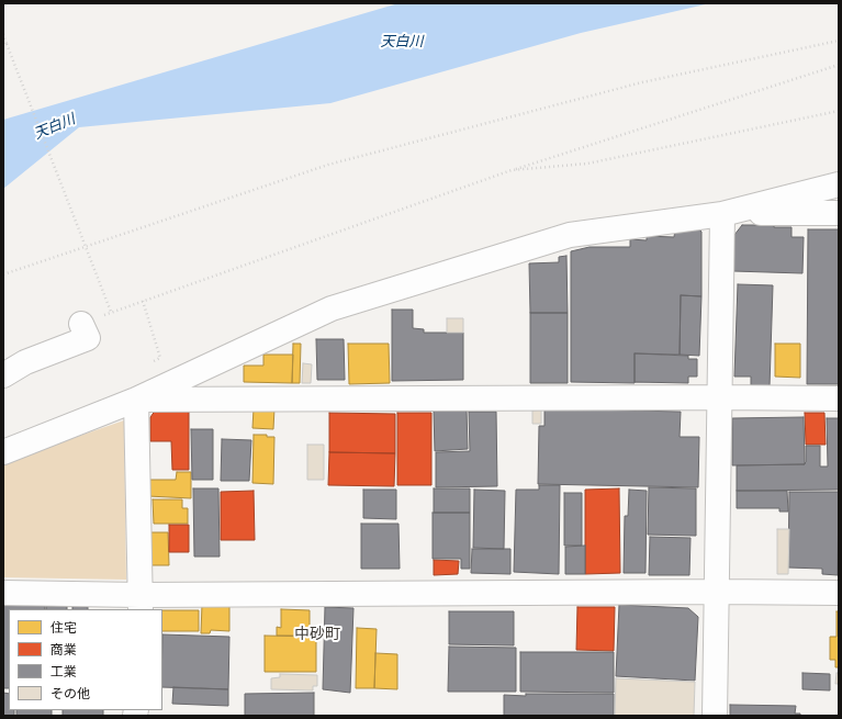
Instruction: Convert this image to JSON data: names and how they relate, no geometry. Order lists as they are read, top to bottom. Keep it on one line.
{"districts":["中砂町"],"water":["天白川"],"legend":["住宅","商業","工業","その他"]}
